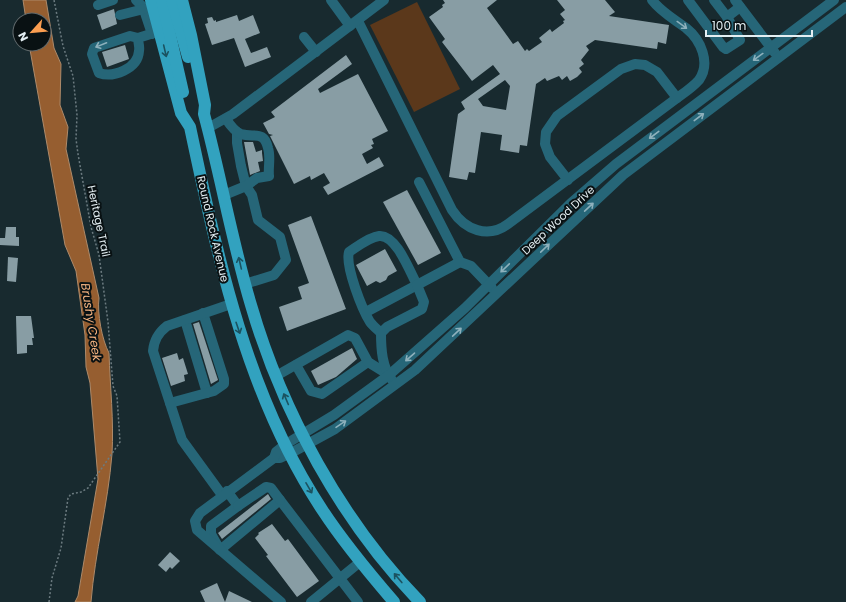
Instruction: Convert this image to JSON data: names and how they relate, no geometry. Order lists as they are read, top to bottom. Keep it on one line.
{"streets":{"main road":["Round Rock Avenue"],"street":["Deep Wood Drive"],"path":["Heritage Trail"]},"crossings":[["Deep Wood Drive","Round Rock Avenue"]],"water":["Brushy Creek"],"scale_bar":"100 m","north":"bottom left"}
